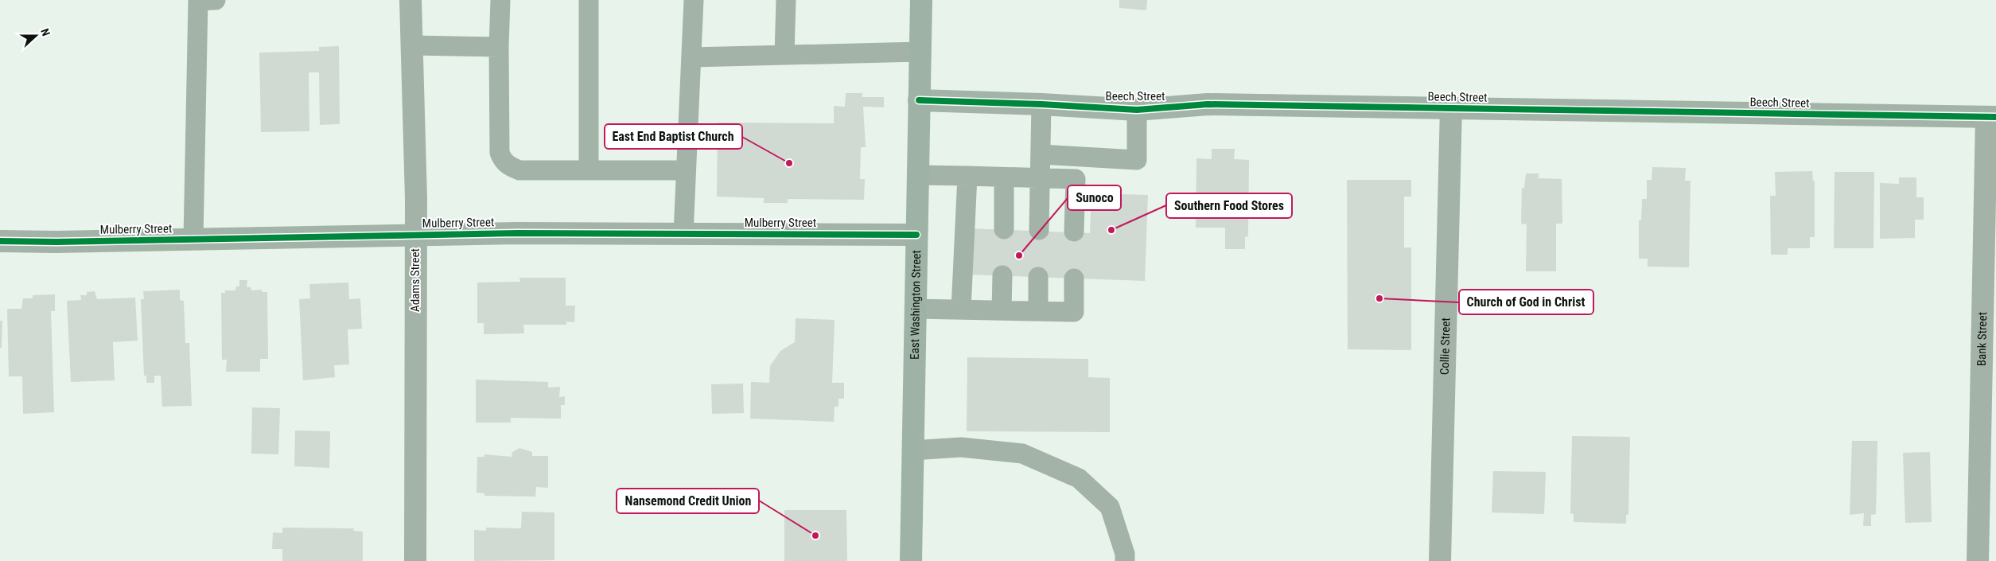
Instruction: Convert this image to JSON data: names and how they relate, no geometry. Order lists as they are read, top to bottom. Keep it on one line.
{"streets":{"main road":["East Washington Street"],"street":["Beech Street","Mulberry Street","Adams Street","Bank Street","Collie Street"]},"crossings":[["Beech Street","East Washington Street"],["Beech Street","Bank Street"],["Beech Street","Collie Street"],["Mulberry Street","Adams Street"],["Mulberry Street","East Washington Street"]],"places":["East End Baptist Church","Southern Food Stores","Sunoco","Church of God in Christ","Nansemond Credit Union"],"north":"right"}
